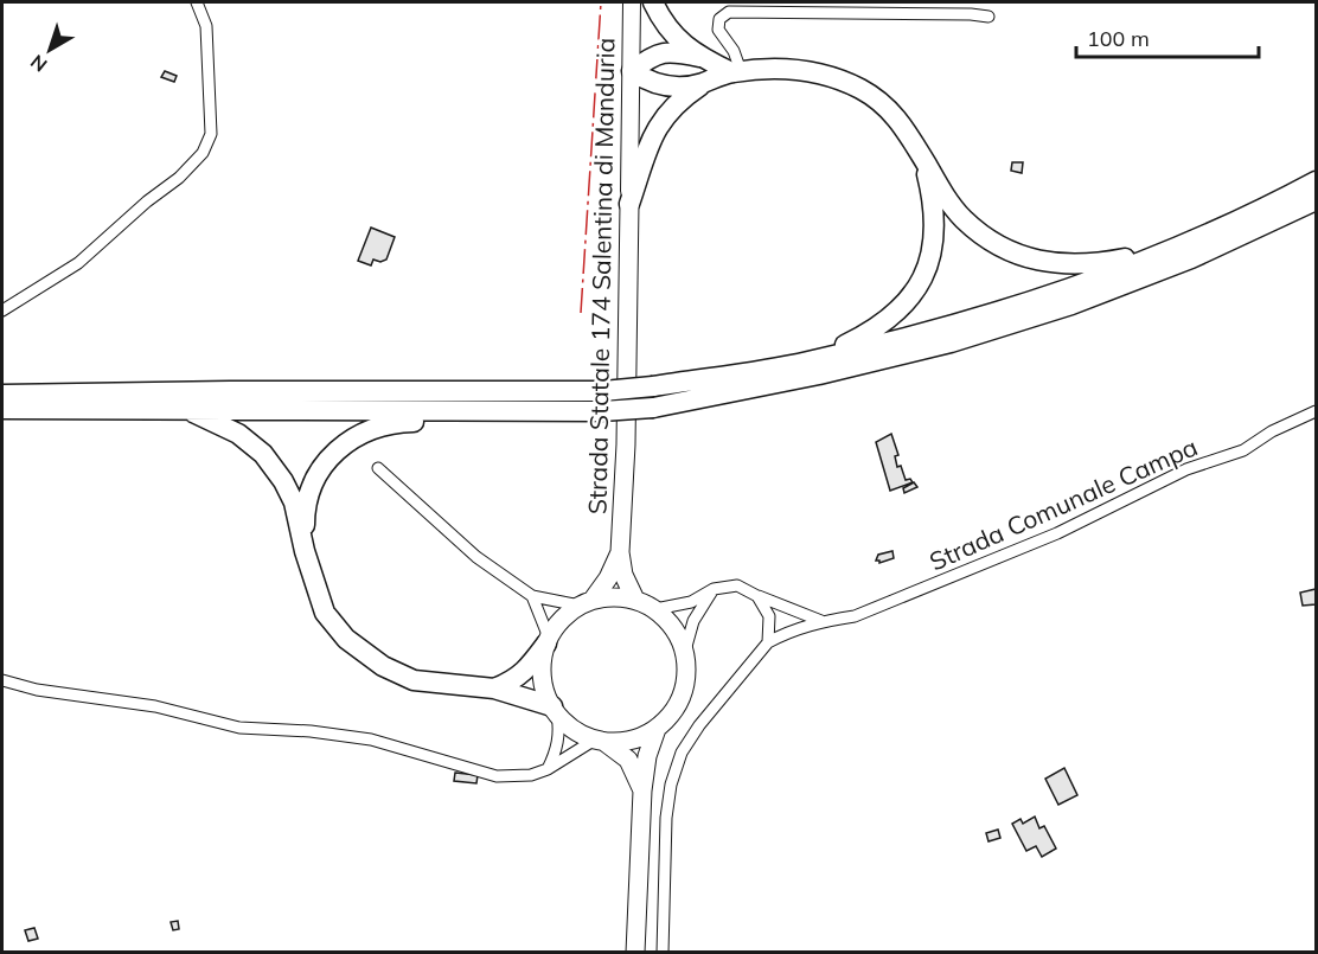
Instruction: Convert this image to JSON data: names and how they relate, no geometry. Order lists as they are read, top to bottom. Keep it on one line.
{"streets":{"main road":["Strada Statale 174 Salentina di Manduria"],"street":["Strada Comunale Campa"]},"scale_bar":"100 m","north":"bottom left"}
